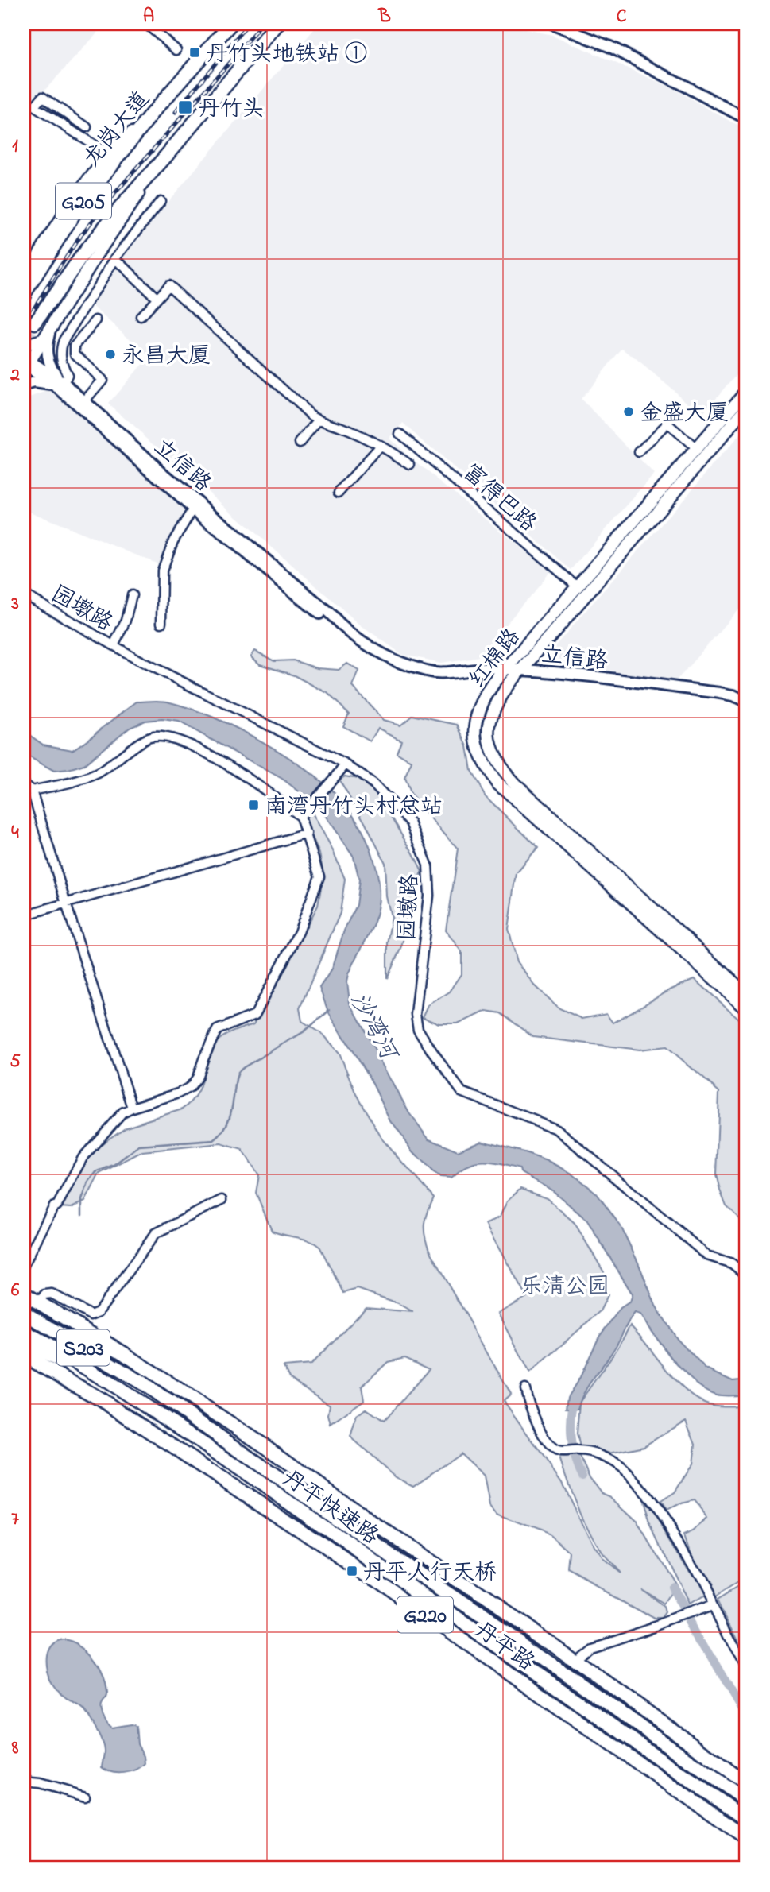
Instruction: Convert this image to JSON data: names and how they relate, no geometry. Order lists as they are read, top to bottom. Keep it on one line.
{"streets":{"highway":["龙岗大道","G205","S203","丹平快速路","G220","丹平路"],"main road":["红棉路"],"street":["立信路","富得巴路","园墩路"]},"crossings":[["立信路","红棉路"],["富得巴路","红棉路"],["G220","丹平路"]],"water":["沙湾河"],"parks":["乐清公园"],"places":{"transit":["丹竹头地铁站 ①","丹竹头","南湾丹竹头村总站","丹平人行天桥"],"other":["永昌大厦","金盛大厦"]},"grid":{"columns":["A","B","C"],"rows":["1","2","3","4","5","6","7","8"]}}
